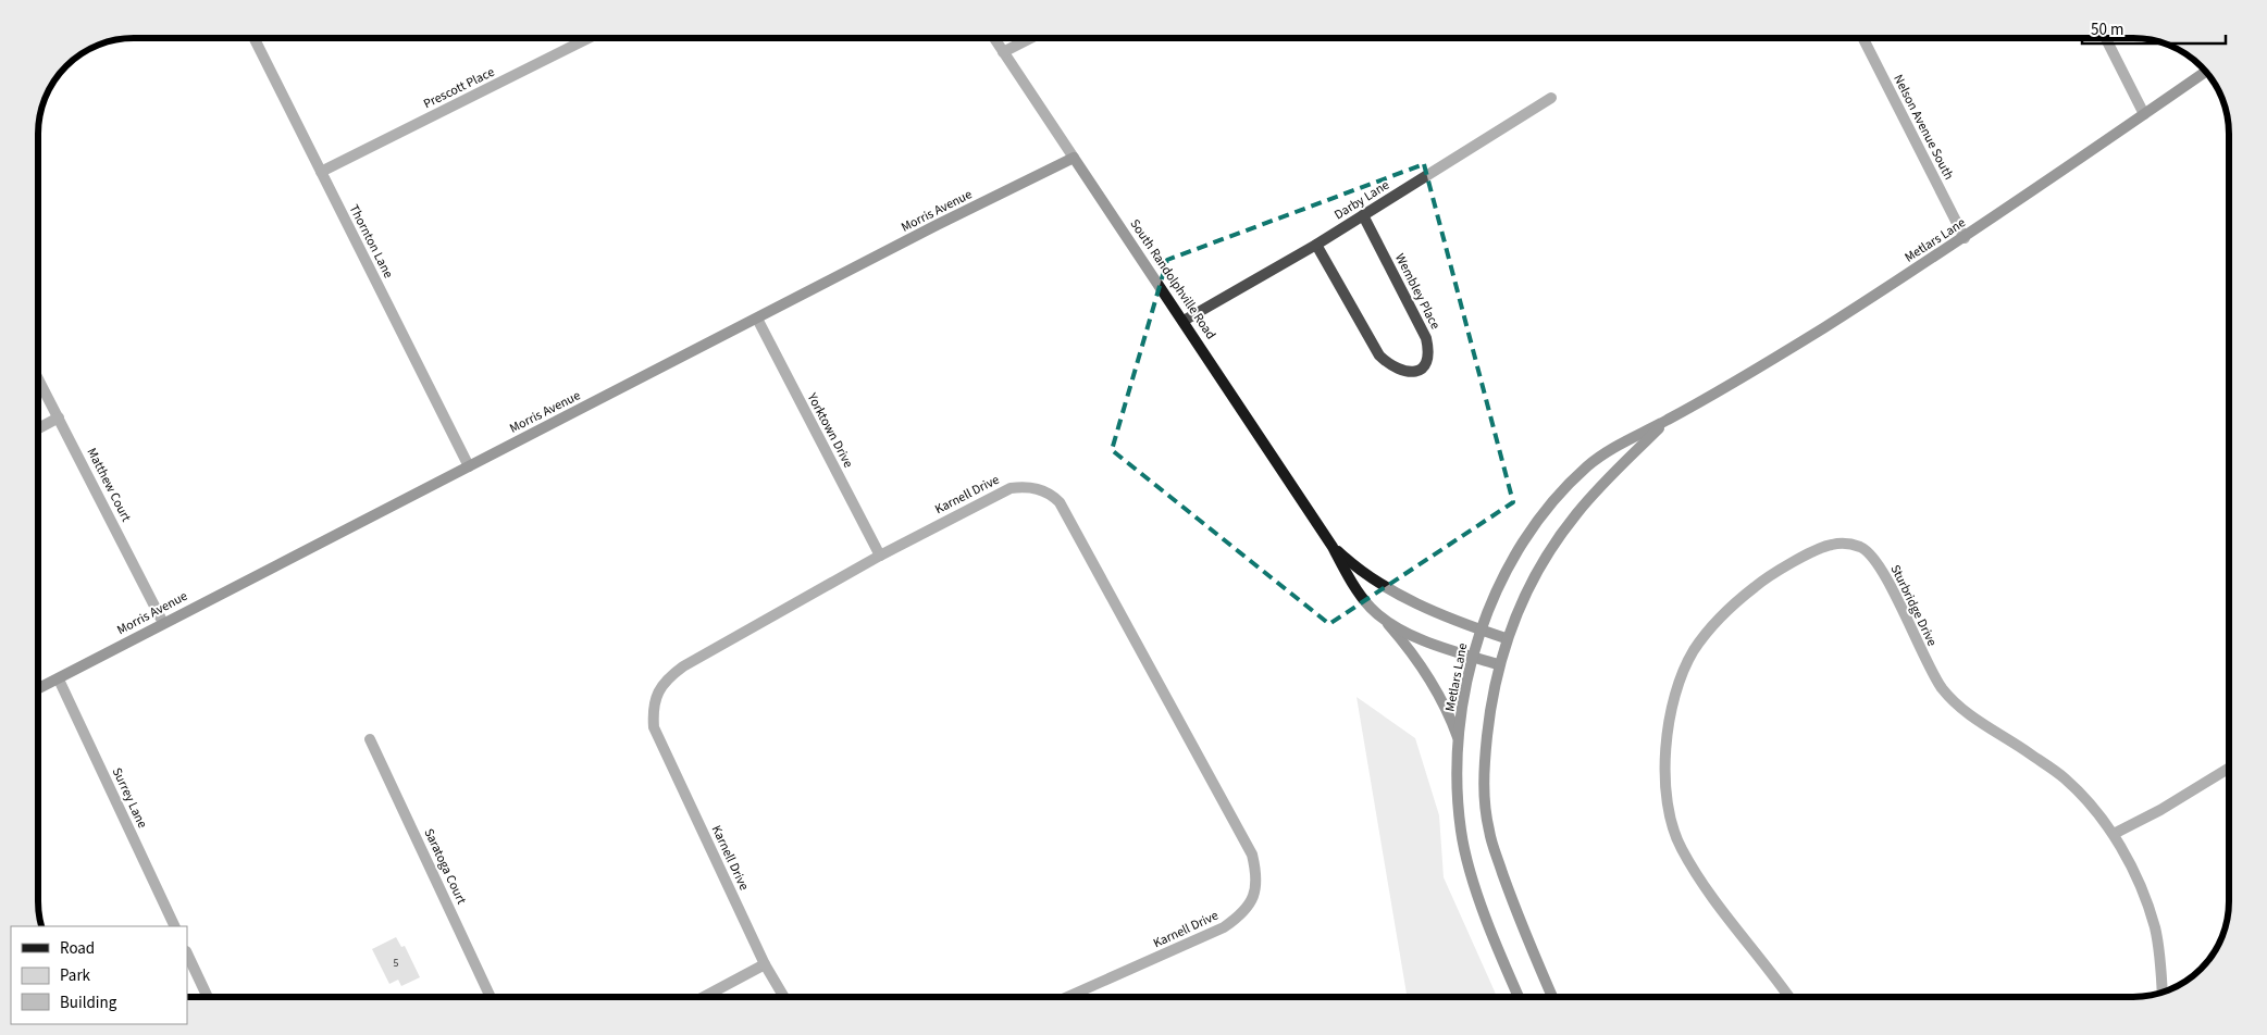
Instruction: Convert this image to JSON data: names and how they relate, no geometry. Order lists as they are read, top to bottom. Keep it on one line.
{"streets":{"main road":["Morris Avenue","Metlars Lane","South Randolphville Road"],"street":["Prescott Place","Nelson Avenue South","Darby Lane","Thornton Lane","Wembley Place","Yorktown Drive","Matthew Court","Karnell Drive","Sturbridge Drive","Surrey Lane","Saratoga Court"]},"crossings":[["Prescott Place","Thornton Lane"],["Nelson Avenue South","Metlars Lane"],["Darby Lane","South Randolphville Road"],["Darby Lane","Wembley Place"],["Morris Avenue","Thornton Lane"],["Morris Avenue","South Randolphville Road"],["Morris Avenue","Yorktown Drive"],["Morris Avenue","Matthew Court"],["Morris Avenue","Surrey Lane"],["Metlars Lane","South Randolphville Road"],["Yorktown Drive","Karnell Drive"]],"house_numbers":["5"],"legend":["Road","Park","Building"],"scale_bar":"50 m"}
